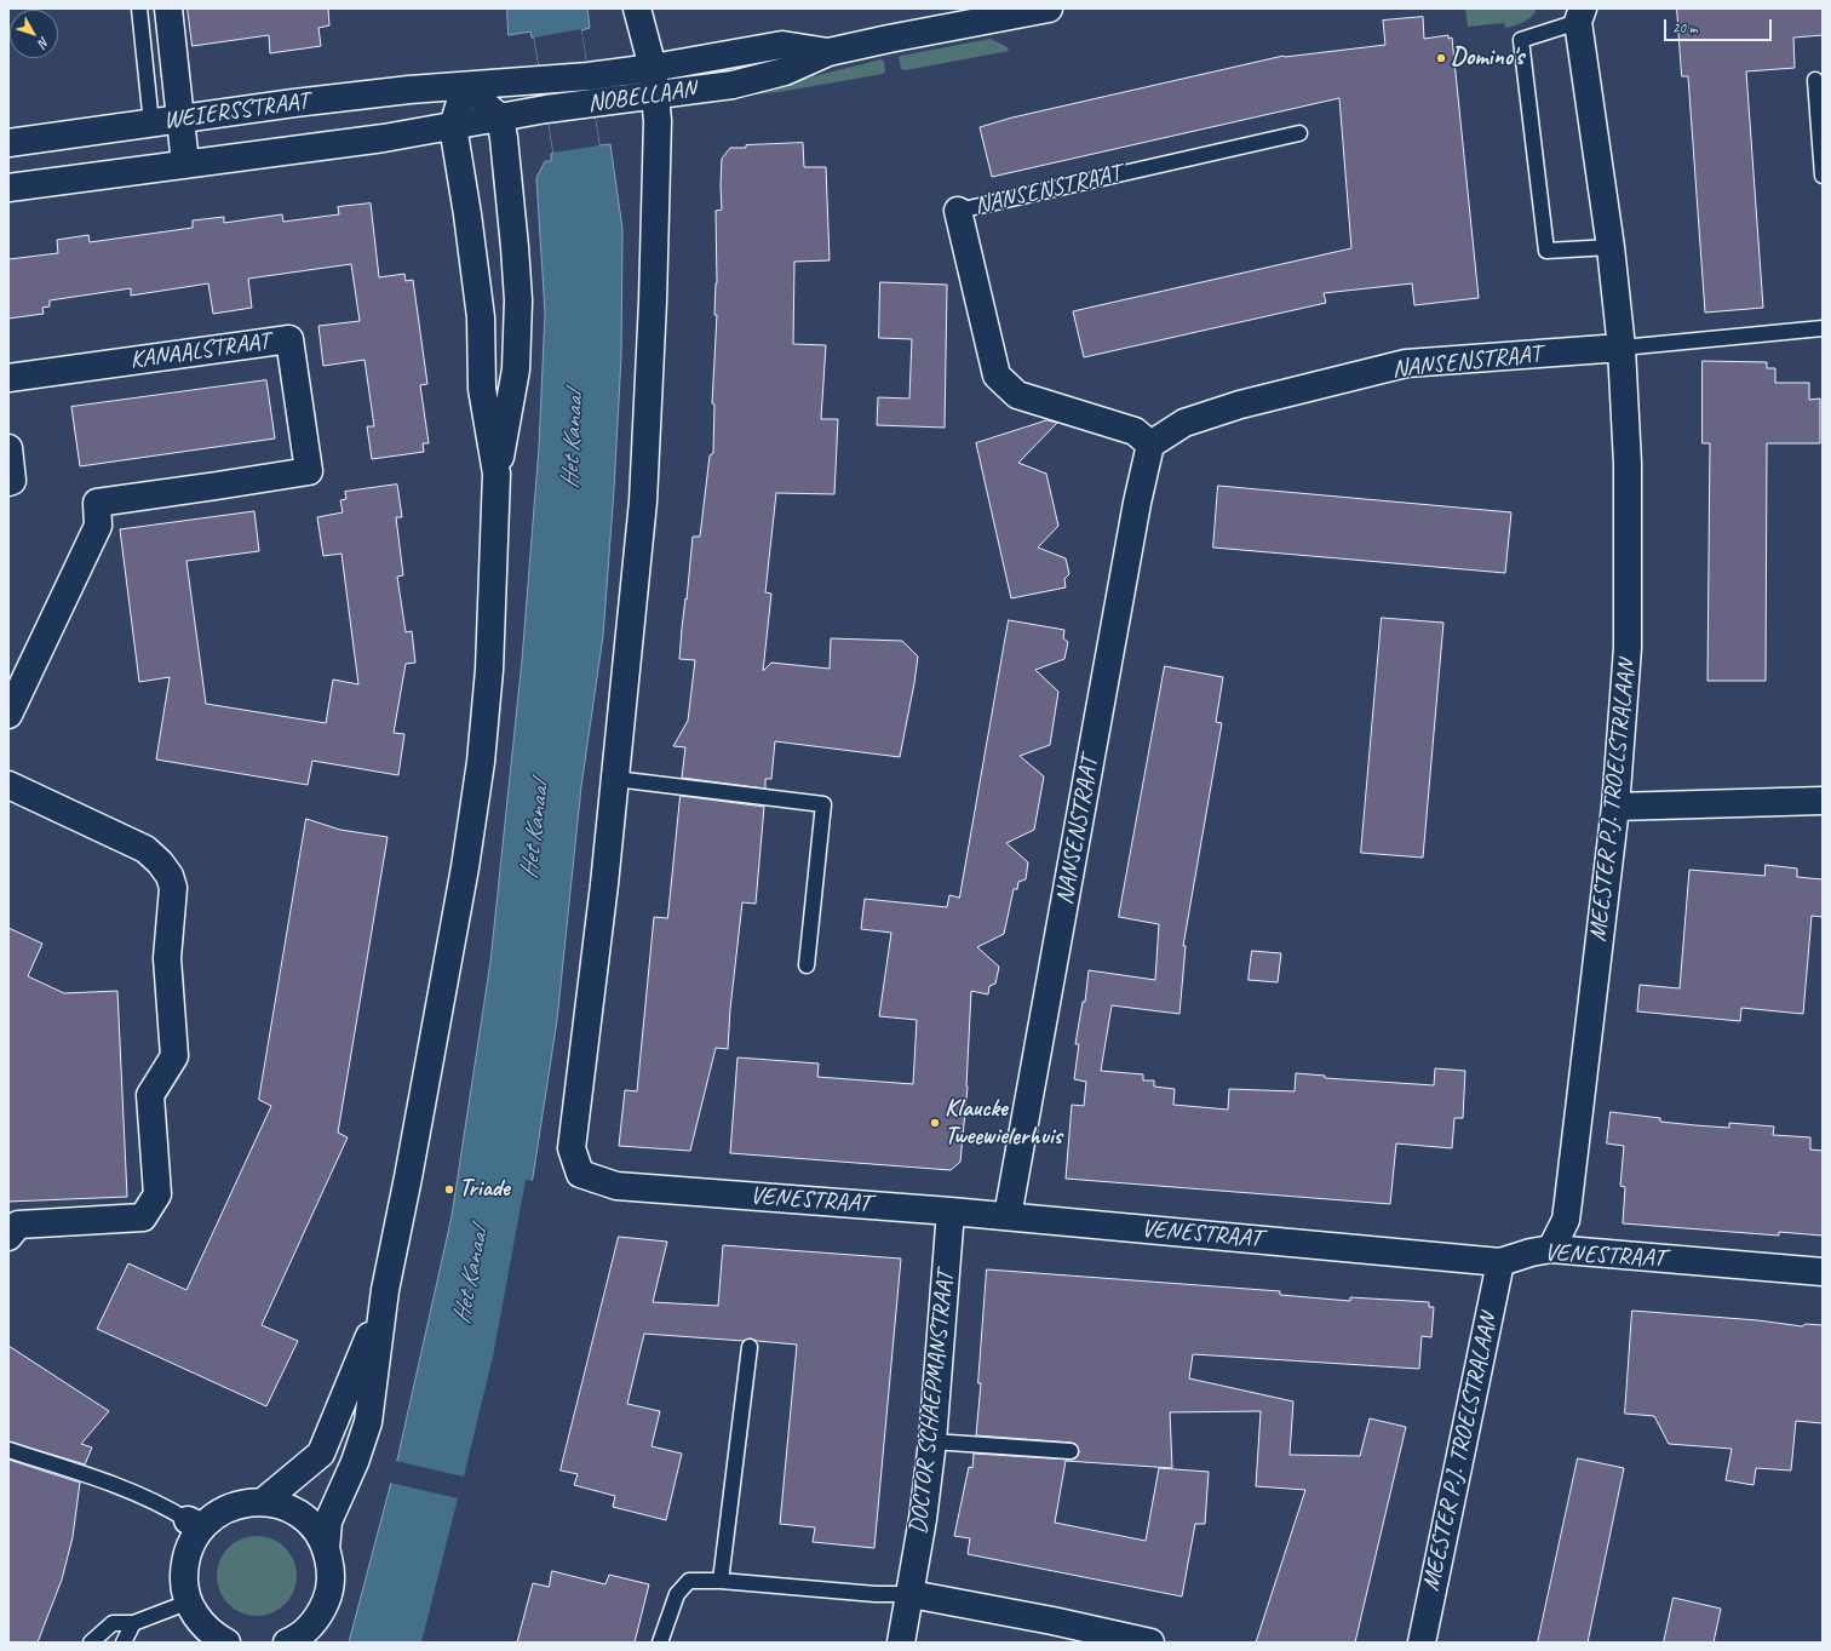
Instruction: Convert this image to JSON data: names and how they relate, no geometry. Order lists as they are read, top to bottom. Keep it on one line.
{"streets":{"street":["NOBELLAAN","WEIERSSTRAAT","NANSENSTRAAT","KANAALSTRAAT","MEESTER P.J. TROELSTRALAAN","VENESTRAAT","DOCTOR SCHAEPMANSTRAAT"]},"crossings":[["NOBELLAAN","WEIERSSTRAAT"],["NANSENSTRAAT","MEESTER P.J. TROELSTRALAAN"],["NANSENSTRAAT","VENESTRAAT"],["MEESTER P.J. TROELSTRALAAN","VENESTRAAT"],["VENESTRAAT","DOCTOR SCHAEPMANSTRAAT"]],"water":["Het Kanaal"],"places":["Domino's","Klaucke Tweewielerhuis","Triade"],"scale_bar":"20 m","north":"bottom right"}
